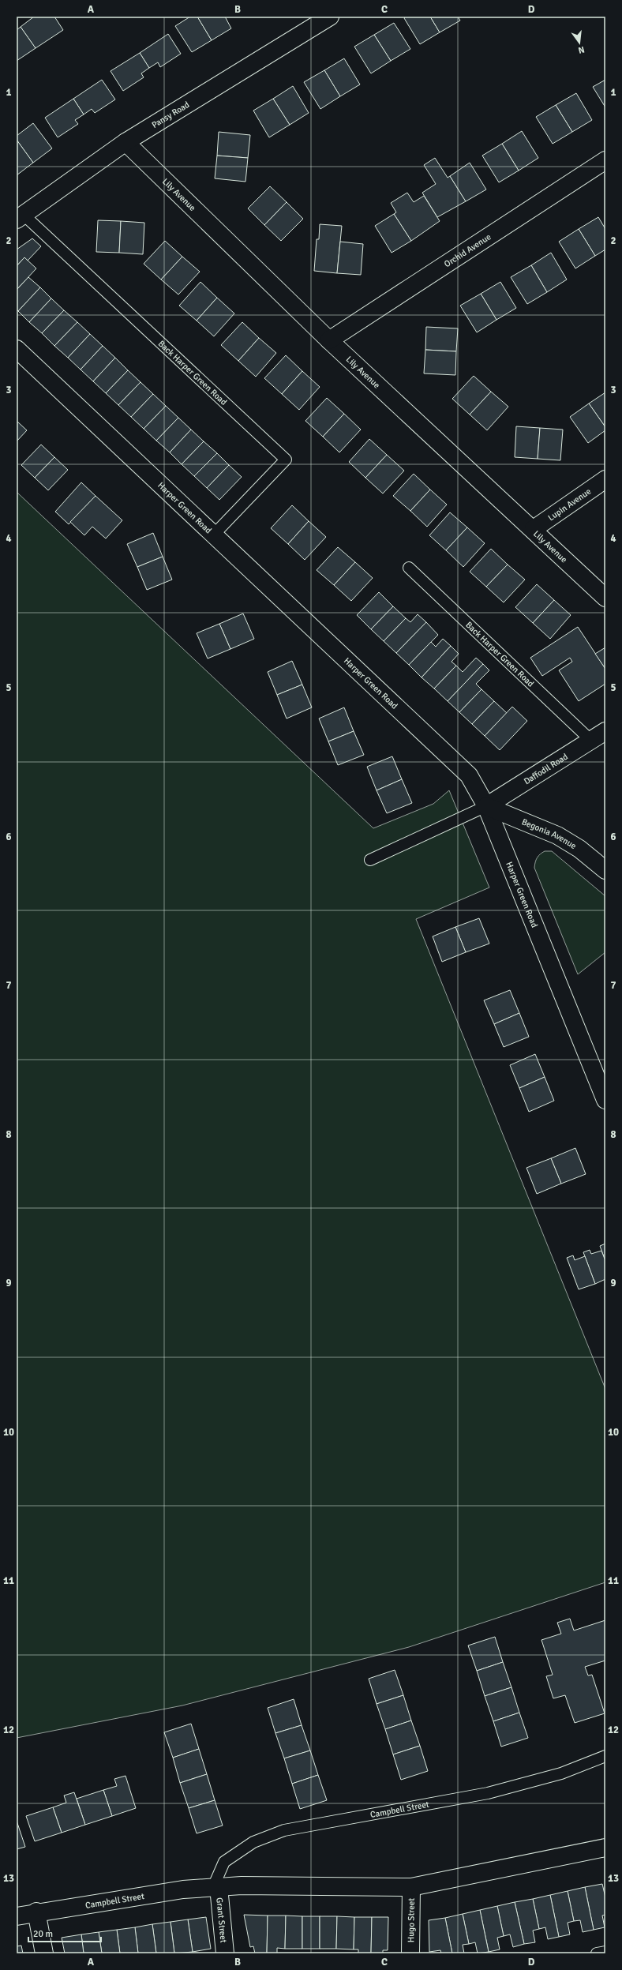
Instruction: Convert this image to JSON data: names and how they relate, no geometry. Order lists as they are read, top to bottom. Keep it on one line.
{"streets":{"street":["Pansy Road","Lily Avenue","Orchid Avenue","Lupin Avenue","Harper Green Road","Daffodil Road","Begonia Avenue","Campbell Street","Grant Street","Hugo Street"],"lane":["Back Harper Green Road"]},"crossings":[["Pansy Road","Lily Avenue"],["Pansy Road","Back Harper Green Road"],["Lily Avenue","Orchid Avenue"],["Lily Avenue","Lupin Avenue"],["Back Harper Green Road","Harper Green Road"],["Back Harper Green Road","Daffodil Road"],["Harper Green Road","Daffodil Road"],["Harper Green Road","Begonia Avenue"],["Daffodil Road","Begonia Avenue"],["Campbell Street","Grant Street"],["Campbell Street","Hugo Street"]],"scale_bar":"20 m","north":"bottom","grid":{"columns":["A","B","C","D"],"rows":["1","2","3","4","5","6","7","8","9","10","11","12","13"]}}
